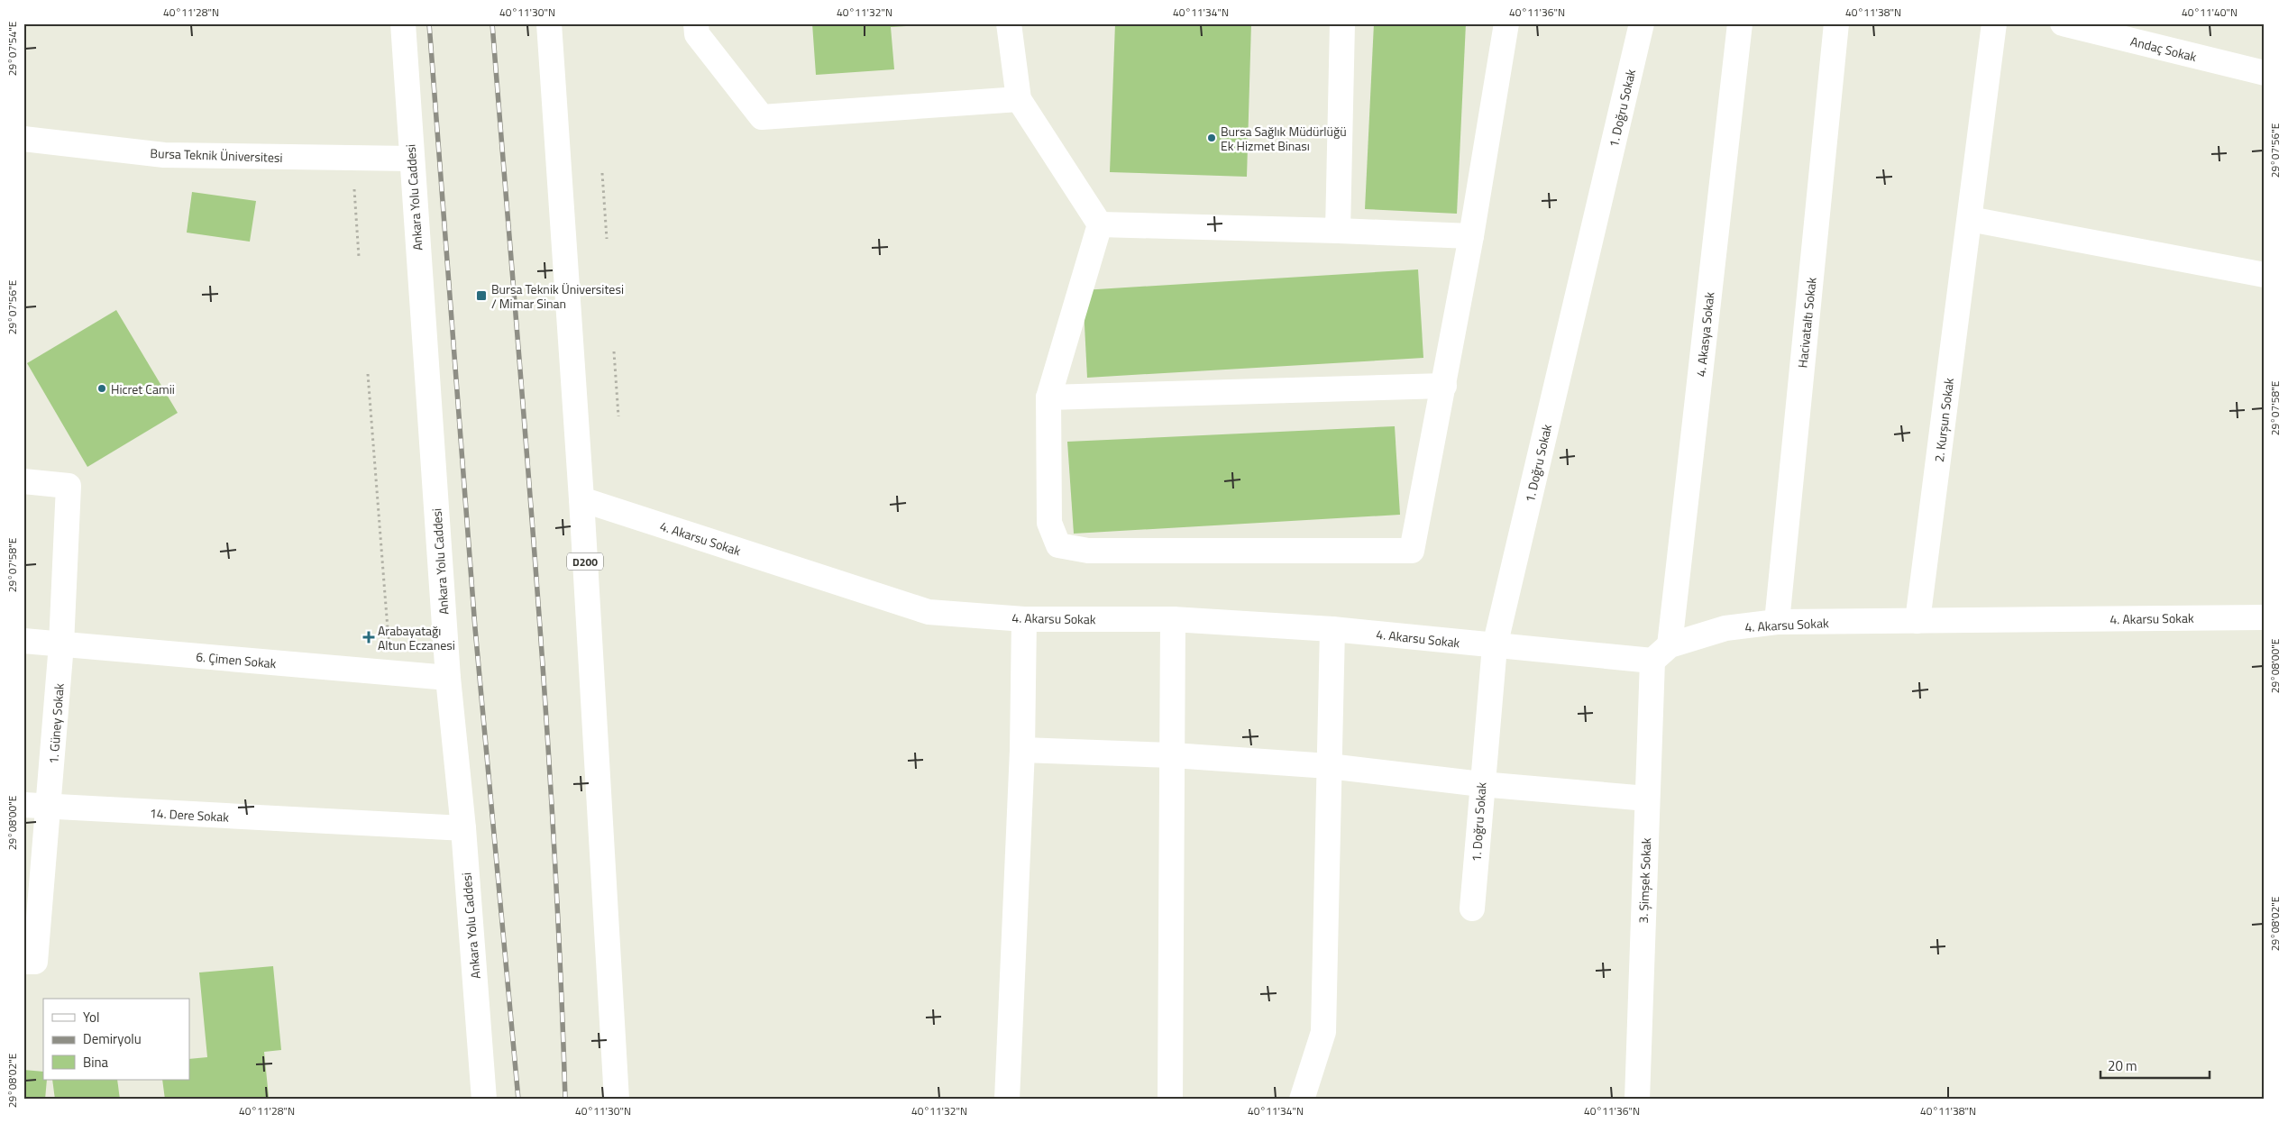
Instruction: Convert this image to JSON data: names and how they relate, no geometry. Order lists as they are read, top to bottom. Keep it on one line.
{"streets":{"main road":["Andaç Sokak","1. Doğru Sokak","Bursa Teknik Üniversitesi","Ankara Yolu Caddesi","Hacivataltı Sokak","4. Akasya Sokak","2. Kurşun Sokak","4. Akarsu Sokak","D200","6. Çimen Sokak","1. Güney Sokak","14. Dere Sokak","3. Şimşek Sokak"]},"crossings":[["1. Doğru Sokak","4. Akarsu Sokak"],["Bursa Teknik Üniversitesi","Ankara Yolu Caddesi"],["Ankara Yolu Caddesi","6. Çimen Sokak"],["Ankara Yolu Caddesi","14. Dere Sokak"],["Hacivataltı Sokak","4. Akarsu Sokak"],["4. Akasya Sokak","4. Akarsu Sokak"],["4. Akasya Sokak","3. Şimşek Sokak"],["2. Kurşun Sokak","4. Akarsu Sokak"],["4. Akarsu Sokak","D200"],["4. Akarsu Sokak","3. Şimşek Sokak"],["6. Çimen Sokak","1. Güney Sokak"],["1. Güney Sokak","14. Dere Sokak"]],"places":{"other":["Bursa Sağlık Müdürlüğü Ek Hizmet Binası","Hicret Camii"],"transit":["Bursa Teknik Üniversitesi / Mimar Sinan"],"health":["Arabayatağı Altun Eczanesi"]},"legend":["Yol","Demiryolu","Bina"],"scale_bar":"20 m","coordinates":["40°11'28\"N","40°11'30\"N","40°11'32\"N","40°11'34\"N","40°11'36\"N","40°11'38\"N","40°11'40\"N","29°07'54\"E","29°07'56\"E","29°07'58\"E","29°08'00\"E","29°08'02\"E"]}
